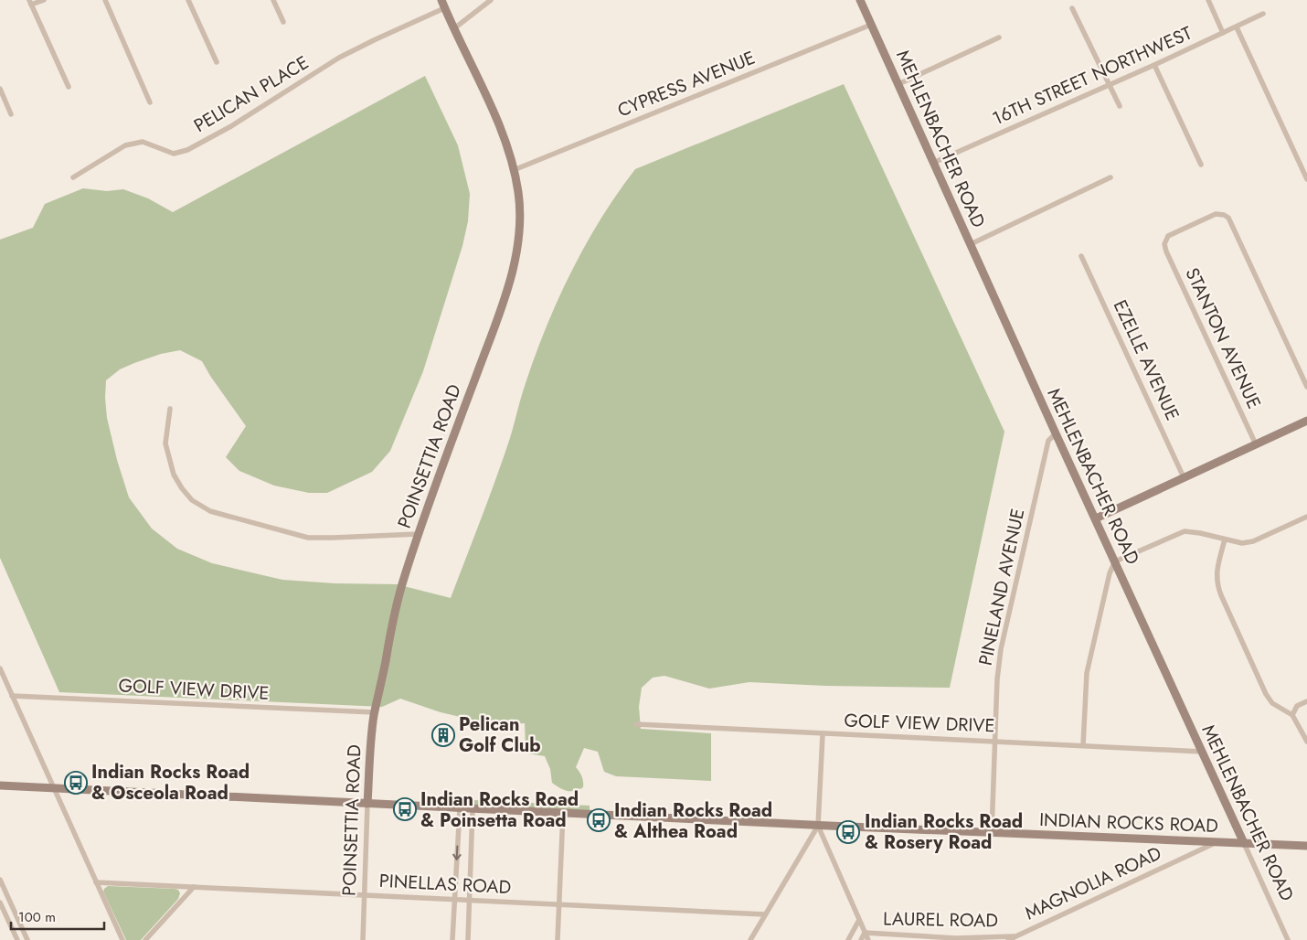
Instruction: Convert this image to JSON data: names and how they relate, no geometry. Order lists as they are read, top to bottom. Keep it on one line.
{"streets":{"street":["16TH STREET NORTHWEST","CYPRESS AVENUE","PELICAN PLACE","MEHLENBACHER ROAD","STANTON AVENUE","EZELLE AVENUE","POINSETTIA ROAD","PINELAND AVENUE","GOLF VIEW DRIVE","INDIAN ROCKS ROAD","MAGNOLIA ROAD","PINELLAS ROAD","LAUREL ROAD"]},"crossings":[["16TH STREET NORTHWEST","MEHLENBACHER ROAD"],["CYPRESS AVENUE","MEHLENBACHER ROAD"],["CYPRESS AVENUE","POINSETTIA ROAD"],["PELICAN PLACE","POINSETTIA ROAD"],["MEHLENBACHER ROAD","PINELAND AVENUE"],["MEHLENBACHER ROAD","GOLF VIEW DRIVE"],["MEHLENBACHER ROAD","INDIAN ROCKS ROAD"],["POINSETTIA ROAD","GOLF VIEW DRIVE"],["POINSETTIA ROAD","INDIAN ROCKS ROAD"],["POINSETTIA ROAD","PINELLAS ROAD"],["PINELAND AVENUE","GOLF VIEW DRIVE"],["PINELAND AVENUE","INDIAN ROCKS ROAD"],["INDIAN ROCKS ROAD","MAGNOLIA ROAD"],["MAGNOLIA ROAD","LAUREL ROAD"]],"places":{"building":["Pelican Golf Club"],"bus stop":["Indian Rocks Road & Osceola Road","Indian Rocks Road & Poinsetta Road","Indian Rocks Road & Althea Road","Indian Rocks Road & Rosery Road"]},"scale_bar":"100 m"}
